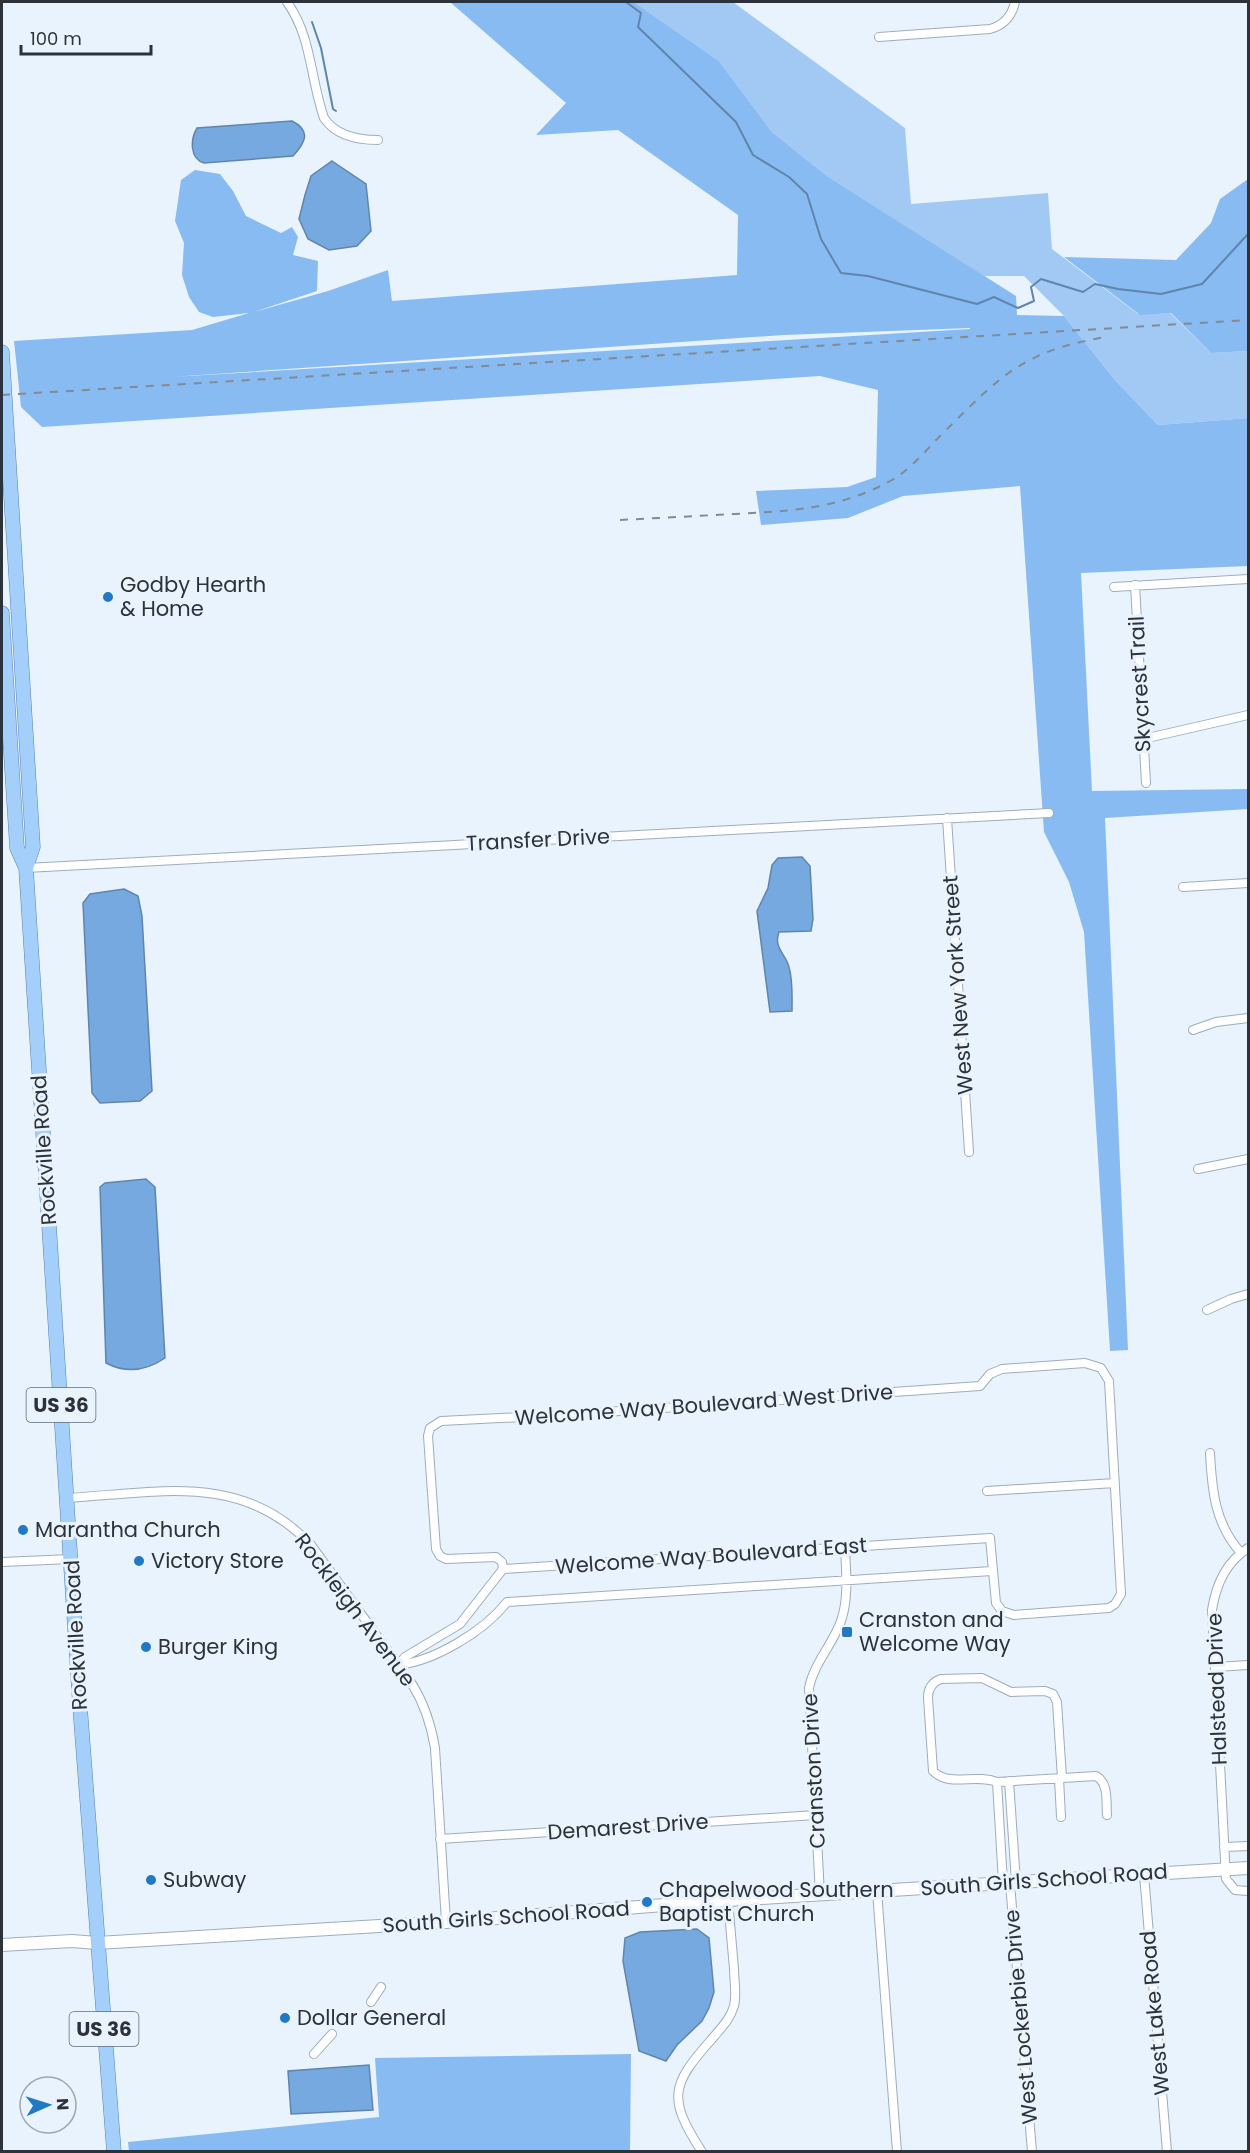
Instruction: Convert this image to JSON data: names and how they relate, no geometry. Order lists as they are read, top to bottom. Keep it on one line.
{"streets":{"main road":["Rockville Road","US 36","South Girls School Road"],"street":["Skycrest Trail","Transfer Drive","West New York Street","Welcome Way Boulevard West Drive","Welcome Way Boulevard East","Rockleigh Avenue","Halstead Drive","Cranston Drive","Demarest Drive","West Lake Road","West Lockerbie Drive"]},"crossings":[["Transfer Drive","West New York Street"],["Transfer Drive","Rockville Road"],["Rockville Road","Rockleigh Avenue"],["Rockville Road","South Girls School Road"],["Welcome Way Boulevard West Drive","Welcome Way Boulevard East"],["Welcome Way Boulevard East","Cranston Drive"],["Rockleigh Avenue","Demarest Drive"],["Rockleigh Avenue","South Girls School Road"],["Halstead Drive","South Girls School Road"],["Cranston Drive","Demarest Drive"],["Cranston Drive","South Girls School Road"],["South Girls School Road","West Lake Road"],["South Girls School Road","West Lockerbie Drive"]],"places":{"other":["Godby Hearth & Home","Marantha Church","Victory Store","Burger King","Subway","Chapelwood Southern Baptist Church","Dollar General"],"transit":["Cranston and Welcome Way"]},"scale_bar":"100 m","north":"right"}
